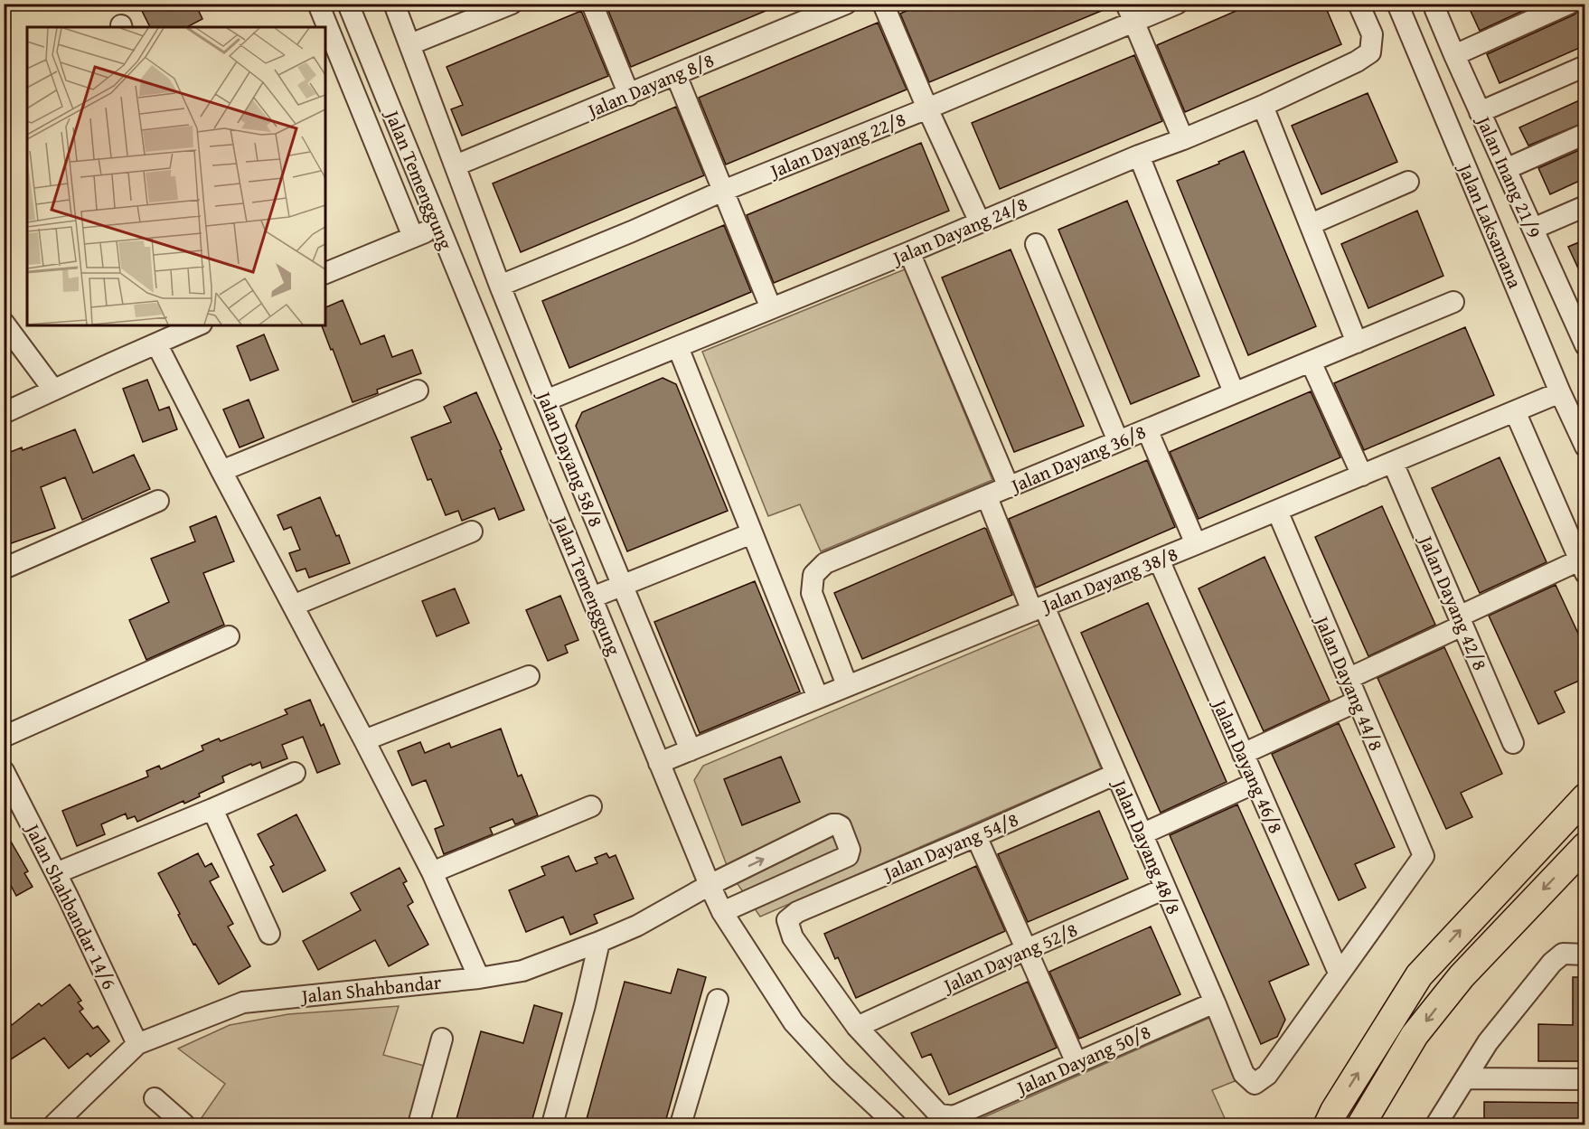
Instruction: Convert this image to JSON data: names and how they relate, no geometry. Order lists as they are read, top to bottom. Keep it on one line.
{"streets":{"street":["Jalan Dayang 8/8","Jalan Dayang 22/8","Jalan Inang 21/9","Jalan Temenggung","Jalan Laksamana","Jalan Dayang 24/8","Jalan Dayang 36/8","Jalan Dayang 58/8","Jalan Dayang 38/8","Jalan Dayang 42/8","Jalan Dayang 44/8","Jalan Dayang 46/8","Jalan Dayang 54/8","Jalan Dayang 48/8","Jalan Shahbandar 14/6","Jalan Dayang 52/8","Jalan Shahbandar","Jalan Dayang 50/8"]},"crossings":[["Jalan Dayang 8/8","Jalan Dayang 58/8"],["Jalan Dayang 22/8","Jalan Dayang 58/8"],["Jalan Temenggung","Jalan Dayang 38/8"],["Jalan Temenggung","Jalan Shahbandar"],["Jalan Laksamana","Jalan Dayang 38/8"],["Jalan Dayang 24/8","Jalan Dayang 58/8"],["Jalan Dayang 36/8","Jalan Dayang 38/8"],["Jalan Dayang 36/8","Jalan Dayang 48/8"],["Jalan Dayang 58/8","Jalan Dayang 38/8"],["Jalan Dayang 38/8","Jalan Dayang 42/8"],["Jalan Dayang 38/8","Jalan Dayang 44/8"],["Jalan Dayang 38/8","Jalan Dayang 46/8"],["Jalan Dayang 38/8","Jalan Dayang 48/8"],["Jalan Dayang 44/8","Jalan Dayang 46/8"],["Jalan Dayang 44/8","Jalan Dayang 48/8"],["Jalan Dayang 46/8","Jalan Dayang 48/8"],["Jalan Dayang 54/8","Jalan Dayang 48/8"],["Jalan Dayang 54/8","Jalan Dayang 52/8"],["Jalan Dayang 54/8","Jalan Dayang 50/8"],["Jalan Dayang 48/8","Jalan Dayang 52/8"],["Jalan Dayang 48/8","Jalan Dayang 50/8"],["Jalan Shahbandar 14/6","Jalan Shahbandar"],["Jalan Dayang 52/8","Jalan Dayang 50/8"]]}
